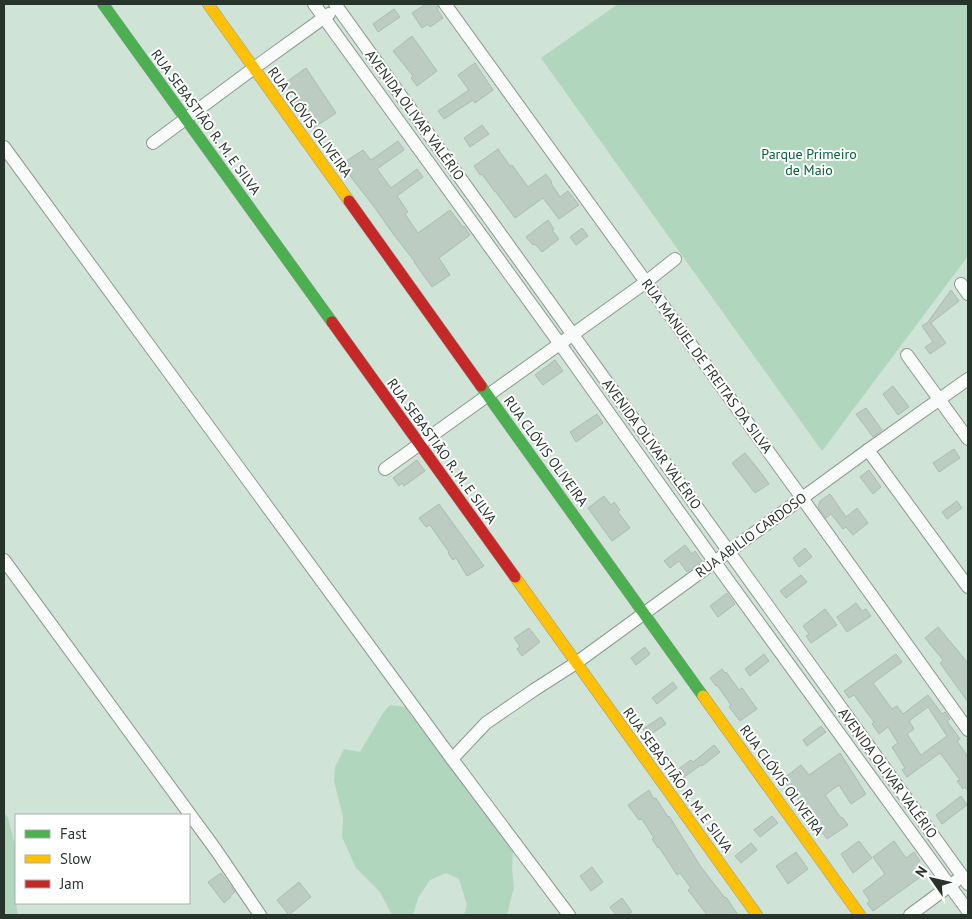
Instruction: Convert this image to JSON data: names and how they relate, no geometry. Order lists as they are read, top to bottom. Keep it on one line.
{"streets":{"street":["AVENIDA OLIVAR VALÉRIO","RUA SEBASTIÃO R. M. E SILVA","RUA CLÓVIS OLIVEIRA","RUA MANUEL DE FREITAS DA SILVA","RUA ABILIO CARDOSO"]},"crossings":[["AVENIDA OLIVAR VALÉRIO","RUA ABILIO CARDOSO"],["RUA SEBASTIÃO R. M. E SILVA","RUA ABILIO CARDOSO"],["RUA CLÓVIS OLIVEIRA","RUA ABILIO CARDOSO"],["RUA MANUEL DE FREITAS DA SILVA","RUA ABILIO CARDOSO"]],"parks":["Parque Primeiro de Maio"],"legend":["Fast","Slow","Jam"],"north":"top left"}
